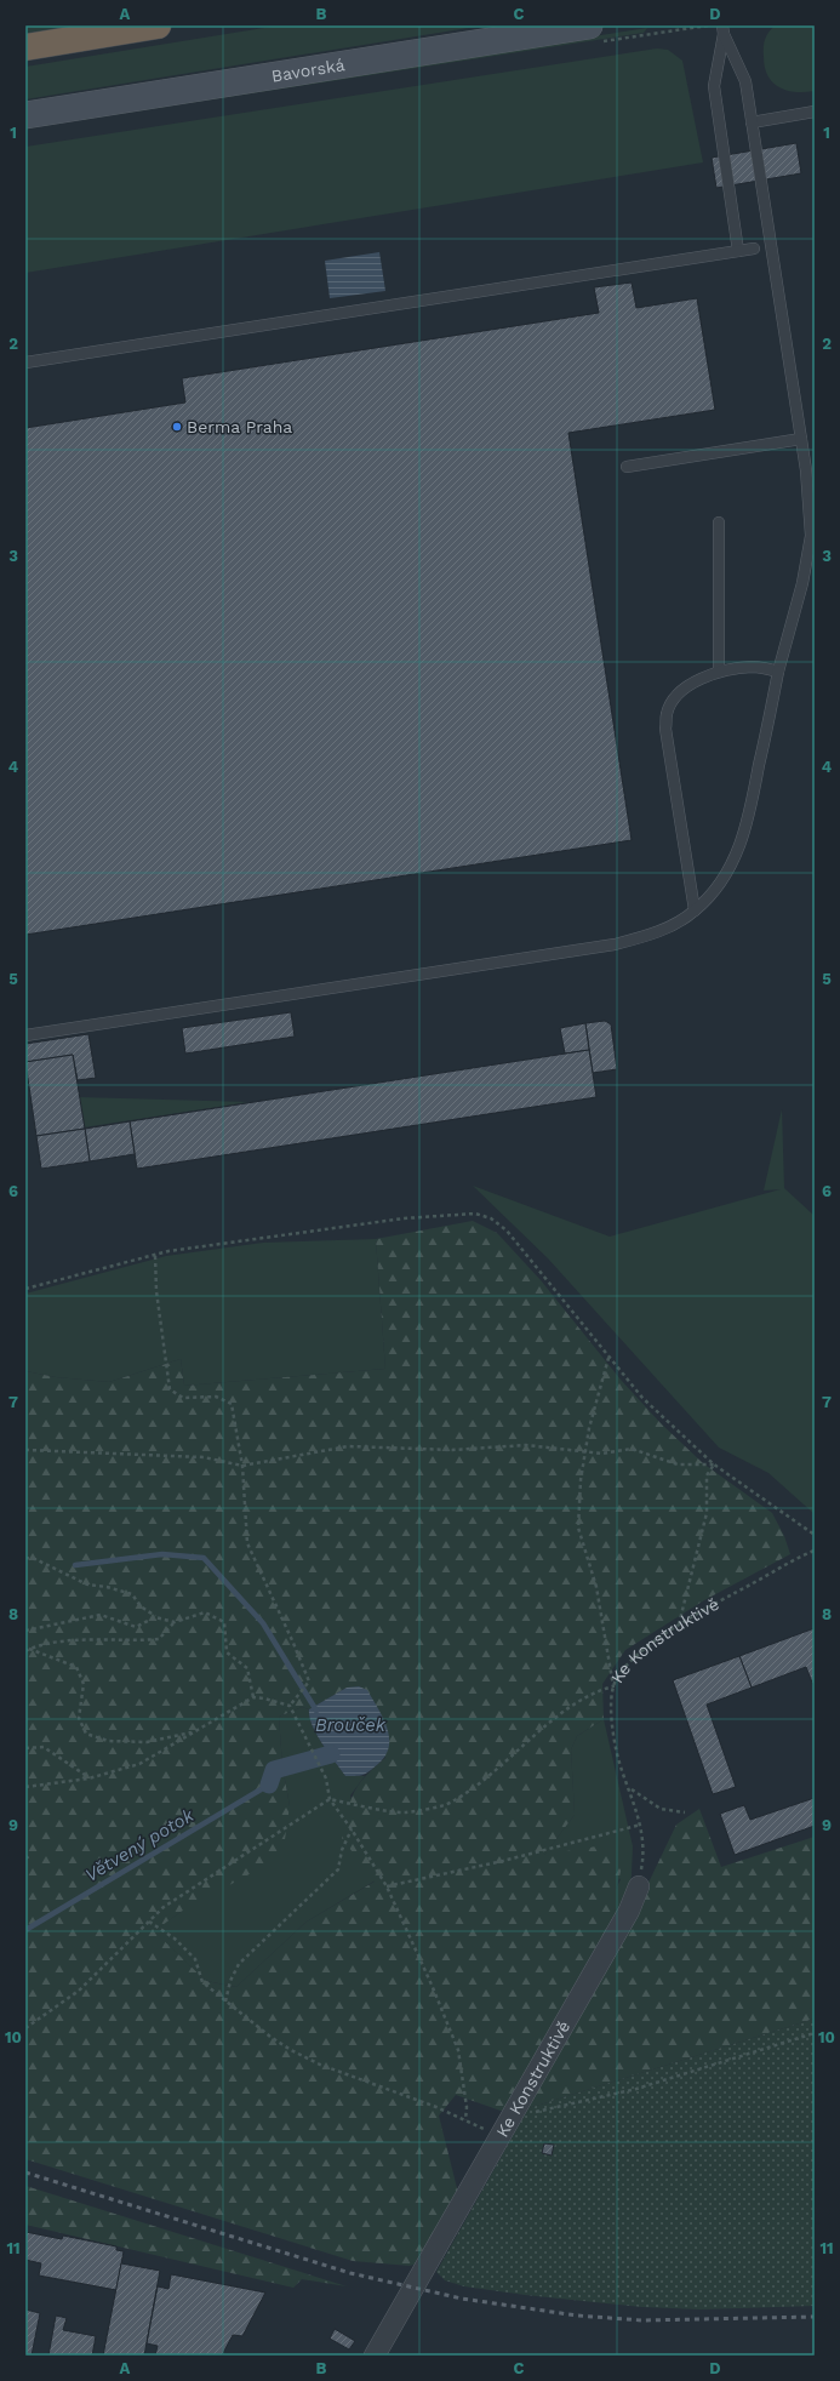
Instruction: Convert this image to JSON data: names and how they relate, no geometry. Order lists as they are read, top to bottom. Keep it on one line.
{"streets":{"street":["Bavorská","Ke Konstruktivě"]},"water":["Brouček","Větvený potok"],"places":["Berma Praha"],"grid":{"columns":["A","B","C","D"],"rows":["1","2","3","4","5","6","7","8","9","10","11"]}}
